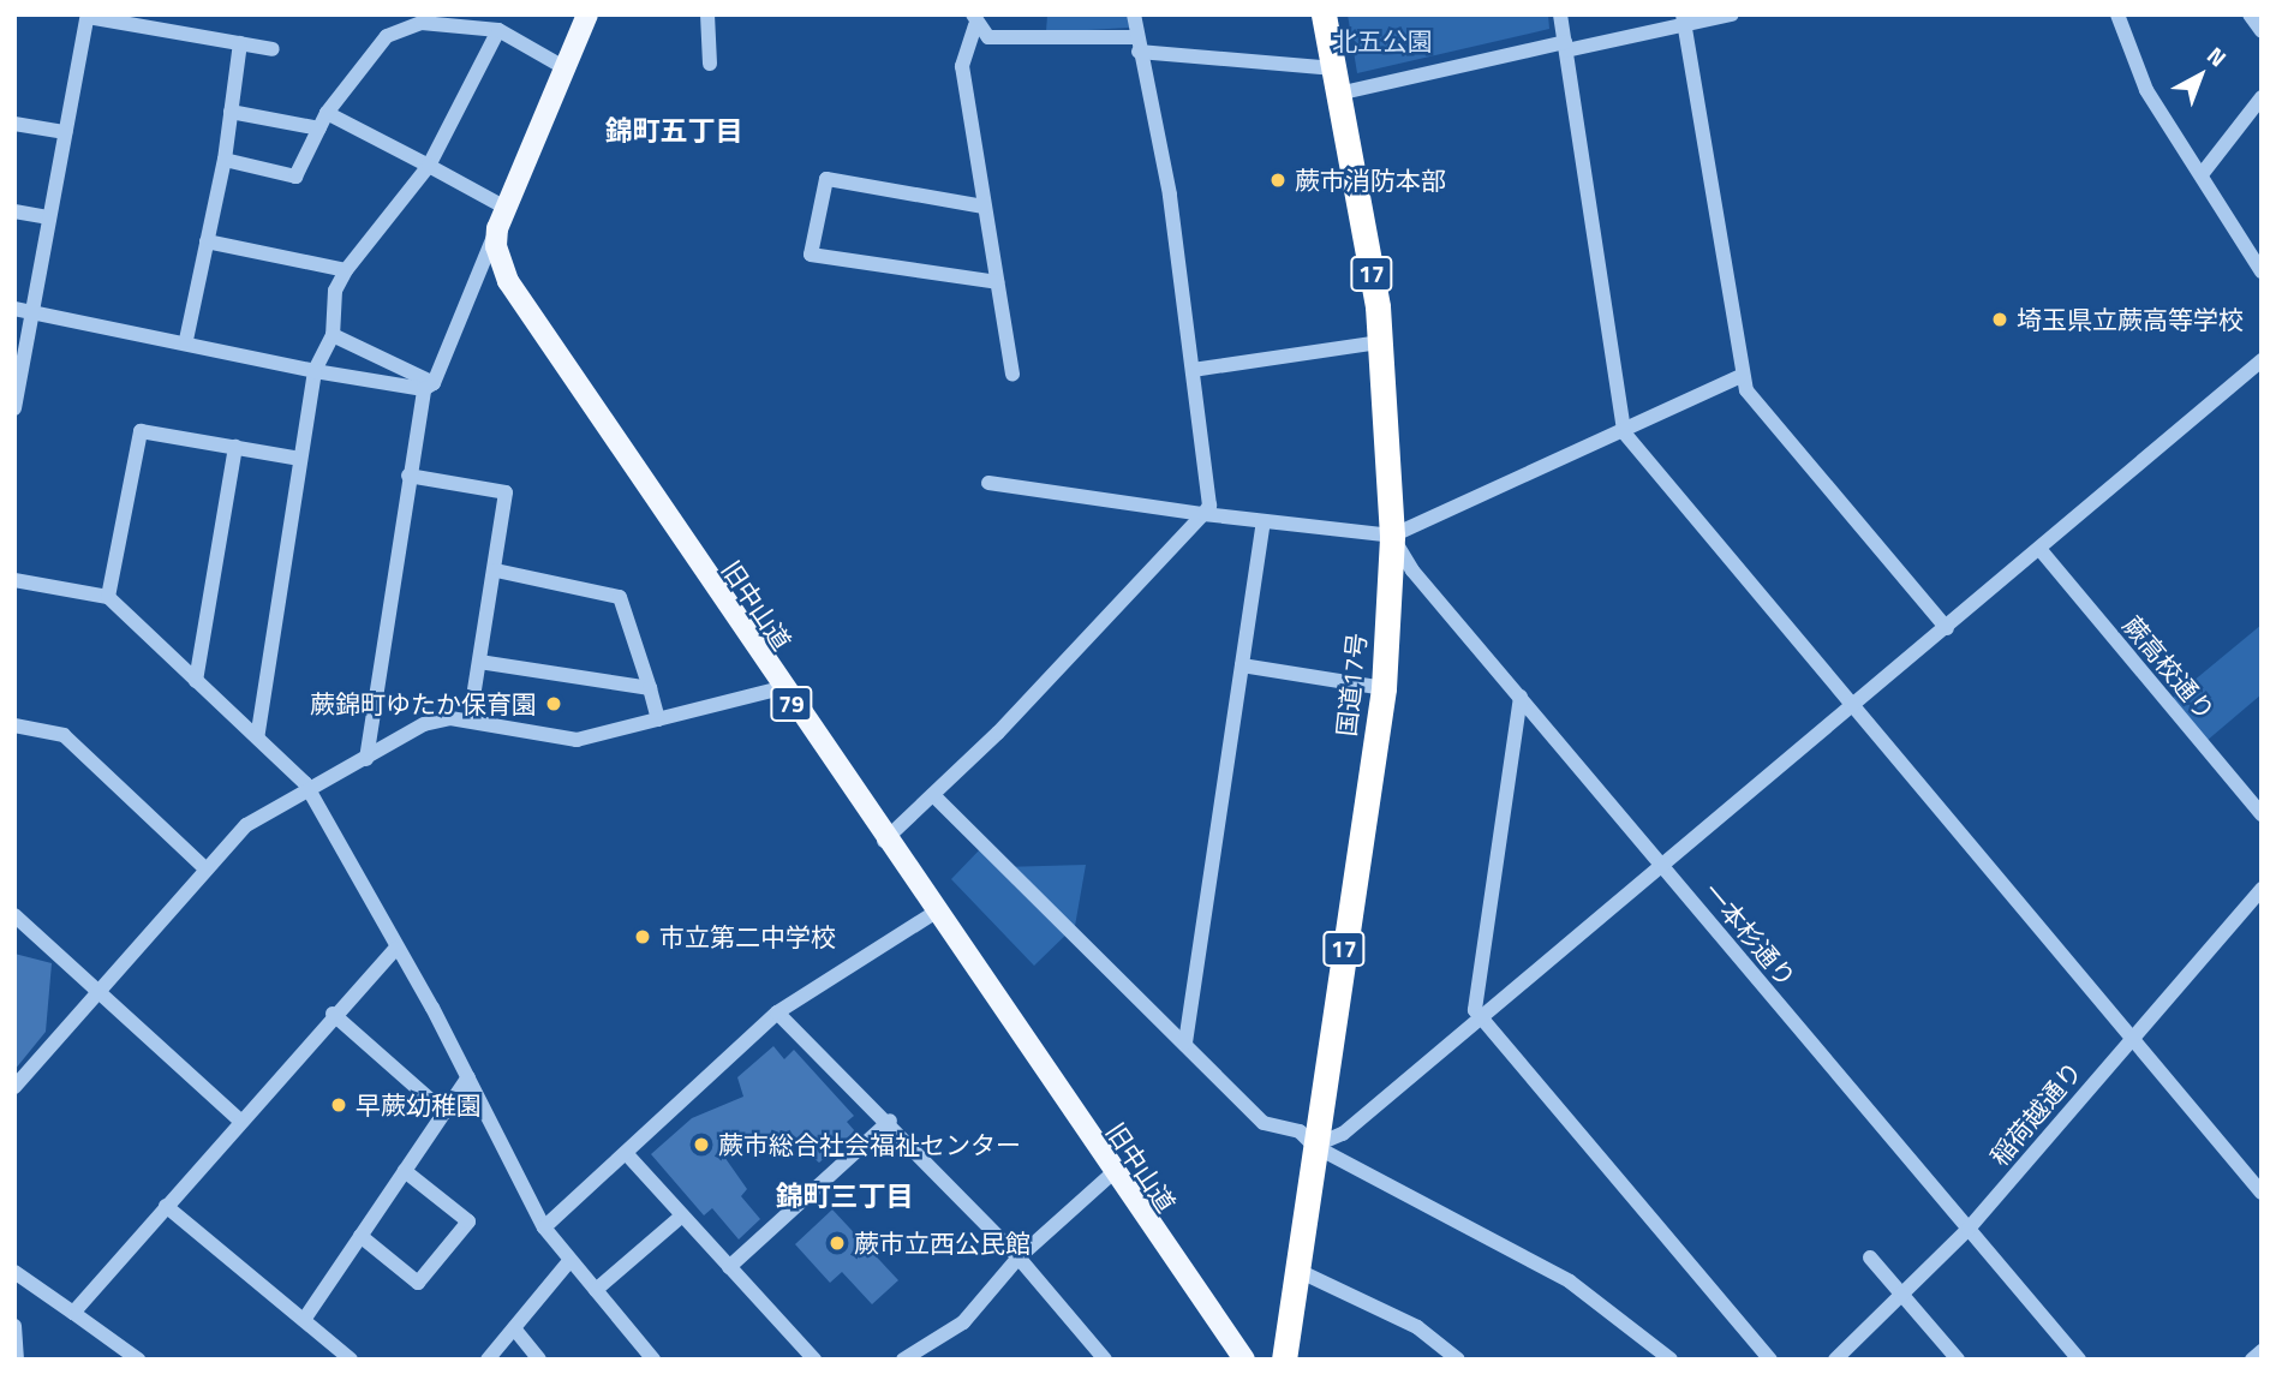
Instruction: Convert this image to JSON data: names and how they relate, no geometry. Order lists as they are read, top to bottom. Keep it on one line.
{"streets":{"highway":["17","国道17号"],"main road":["旧中山道","79"],"street":["蕨高校通り","一本杉通り","稲荷越通り"]},"crossings":[["国道17号","一本杉通り"],["一本杉通り","稲荷越通り"]],"districts":["錦町五丁目","錦町三丁目"],"parks":["北五公園"],"places":["蕨市消防本部","埼玉県立蕨高等学校","蕨錦町ゆたか保育園","市立第二中学校","早蕨幼稚園","蕨市総合社会福祉センター","蕨市立西公民館"],"north":"top right"}
